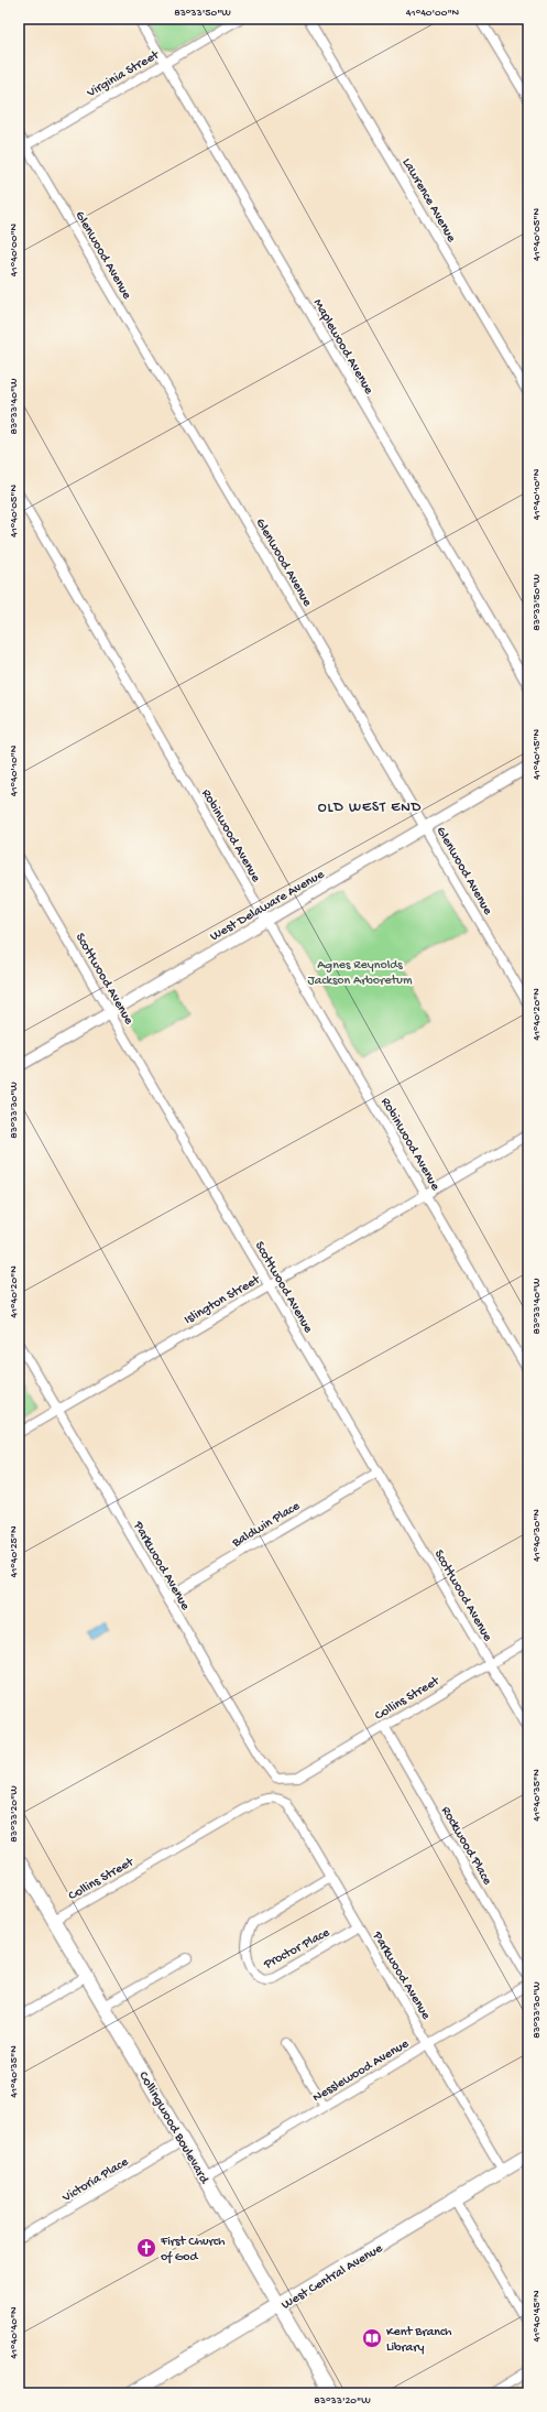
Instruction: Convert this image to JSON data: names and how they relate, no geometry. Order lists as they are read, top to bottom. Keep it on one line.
{"streets":{"main road":["Collingwood Boulevard","West Central Avenue"],"street":["Virginia Street","Lawrence Avenue","Glenwood Avenue","Maplewood Avenue","Robinwood Avenue","West Delaware Avenue","Scottwood Avenue","Islington Street","Baldwin Place","Parkwood Avenue","Collins Street","Rockwood Place","Proctor Place","Nesslewood Avenue","Victoria Place"]},"crossings":[["Virginia Street","Glenwood Avenue"],["Virginia Street","Maplewood Avenue"],["Glenwood Avenue","West Delaware Avenue"],["Robinwood Avenue","West Delaware Avenue"],["Robinwood Avenue","Islington Street"],["West Delaware Avenue","Scottwood Avenue"],["Scottwood Avenue","Islington Street"],["Scottwood Avenue","Baldwin Place"],["Scottwood Avenue","Collins Street"],["Islington Street","Parkwood Avenue"],["Baldwin Place","Parkwood Avenue"],["Parkwood Avenue","Collins Street"],["Parkwood Avenue","Proctor Place"],["Parkwood Avenue","Nesslewood Avenue"],["Parkwood Avenue","West Central Avenue"],["Collins Street","Rockwood Place"],["Collins Street","Collingwood Boulevard"],["Nesslewood Avenue","Collingwood Boulevard"],["Collingwood Boulevard","Victoria Place"],["Collingwood Boulevard","West Central Avenue"]],"districts":["OLD WEST END"],"parks":["Agnes Reynolds Jackson Arboretum"],"places":{"church":["First Church of God"],"library":["Kent Branch Library"]},"coordinates":["83°33'50\"W","41°40'00\"N","41°40'05\"N","83°33'40\"W","41°40'10\"N","41°40'15\"N","41°40'20\"N","83°33'30\"W","41°40'30\"N","41°40'25\"N","41°40'35\"N","83°33'20\"W","41°40'45\"N","41°40'40\"N"]}
